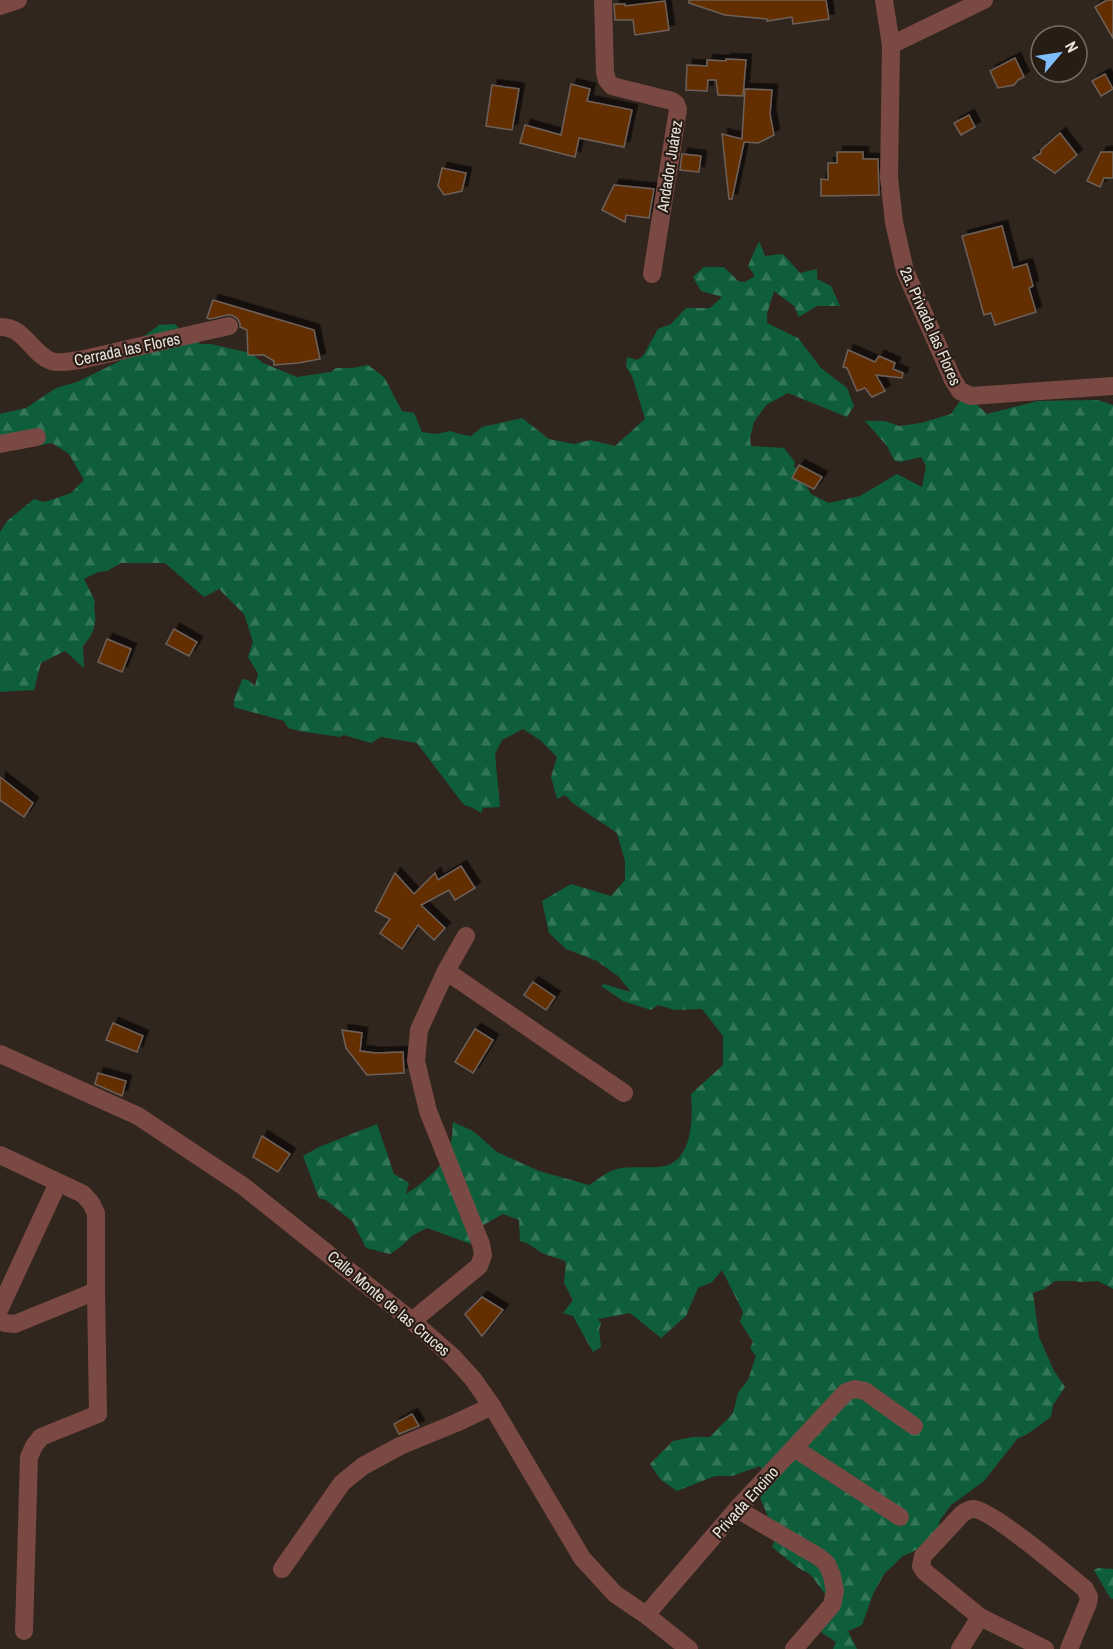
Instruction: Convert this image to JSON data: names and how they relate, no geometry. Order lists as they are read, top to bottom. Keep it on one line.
{"streets":{"street":["Andador Juárez","2a. Privada las Flores","Cerrada las Flores","Calle Monte de las Cruces","Privada Encino"]},"crossings":[["Calle Monte de las Cruces","Privada Encino"]],"north":"top right"}
